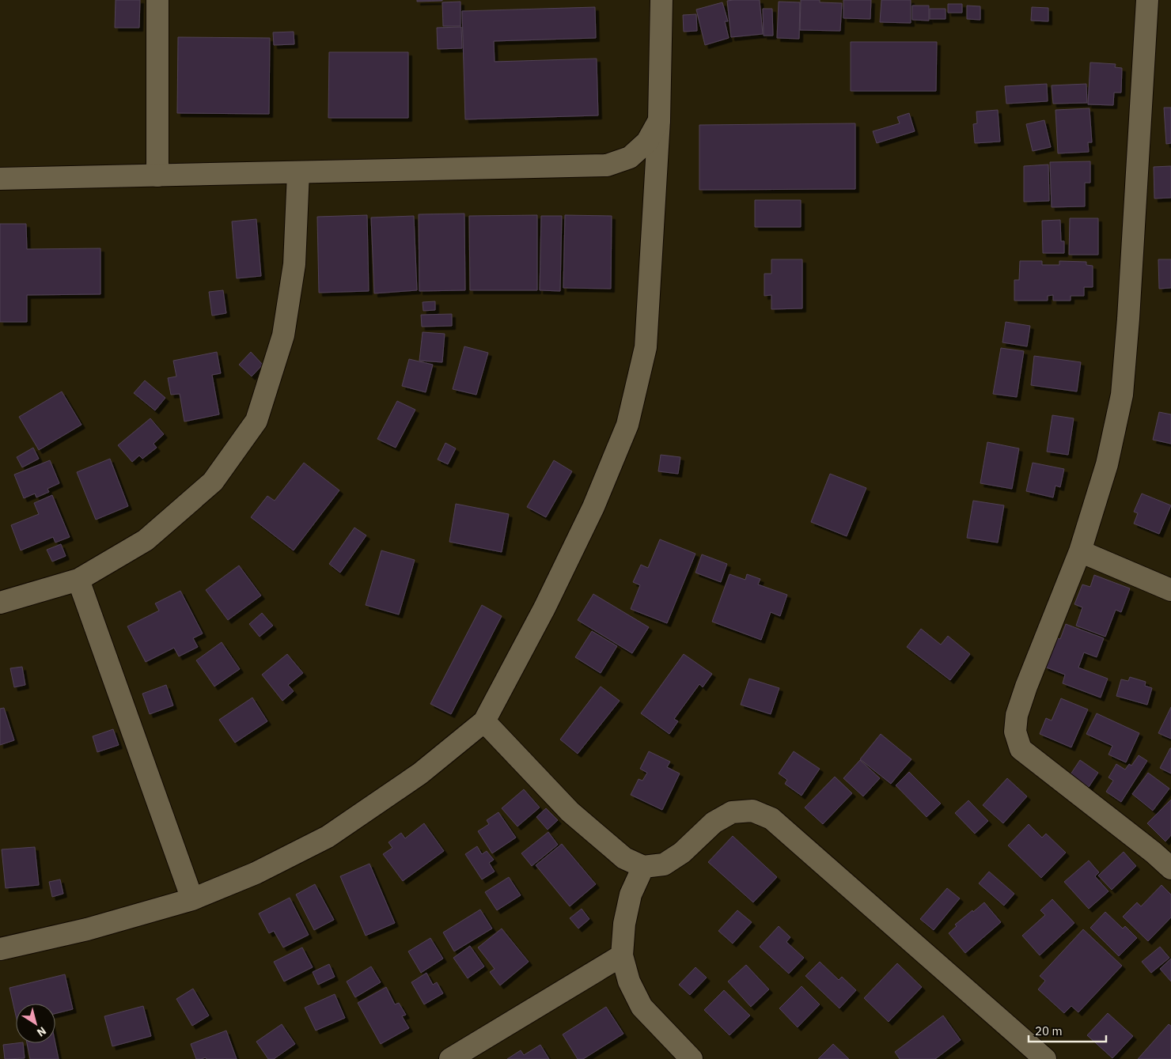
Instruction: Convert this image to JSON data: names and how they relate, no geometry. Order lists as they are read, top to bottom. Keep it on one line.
{"scale_bar":"20 m","north":"bottom right"}
